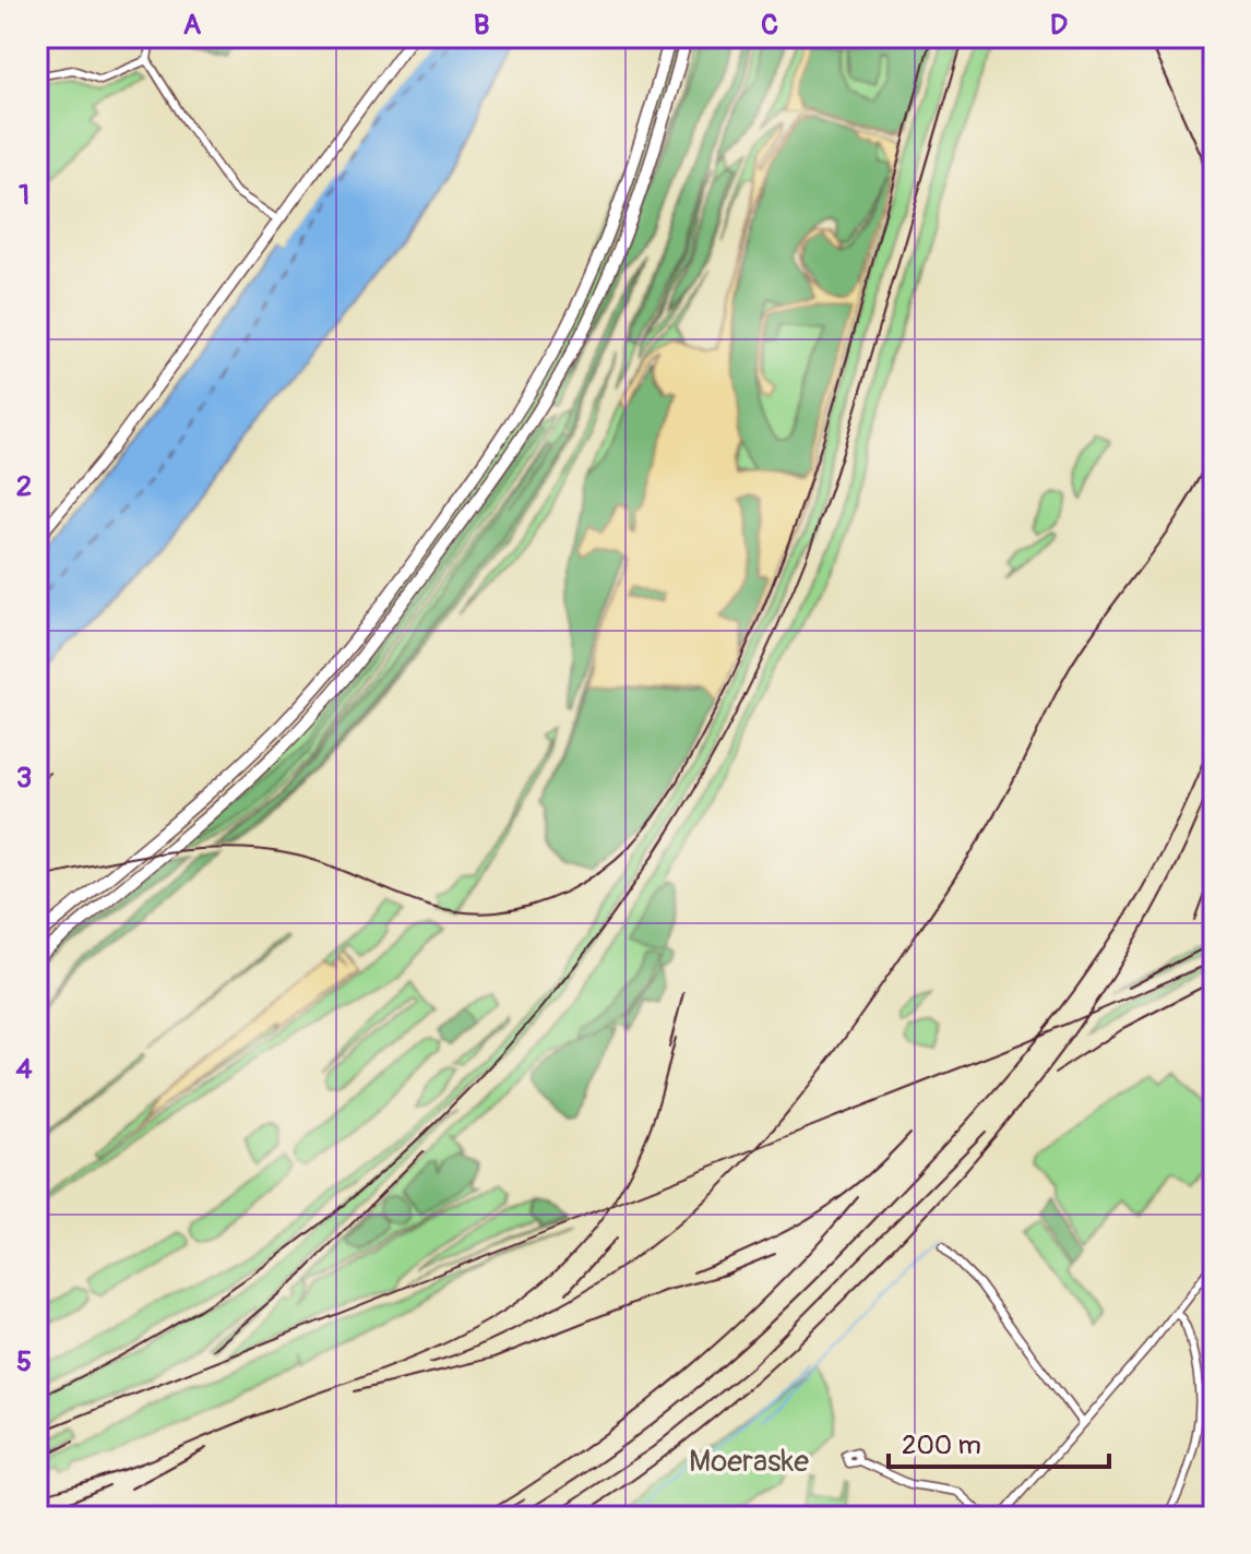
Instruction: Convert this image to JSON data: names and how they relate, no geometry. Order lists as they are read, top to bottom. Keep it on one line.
{"parks":["Moeraske"],"scale_bar":"200 m","grid":{"columns":["A","B","C","D"],"rows":["1","2","3","4","5"]}}
